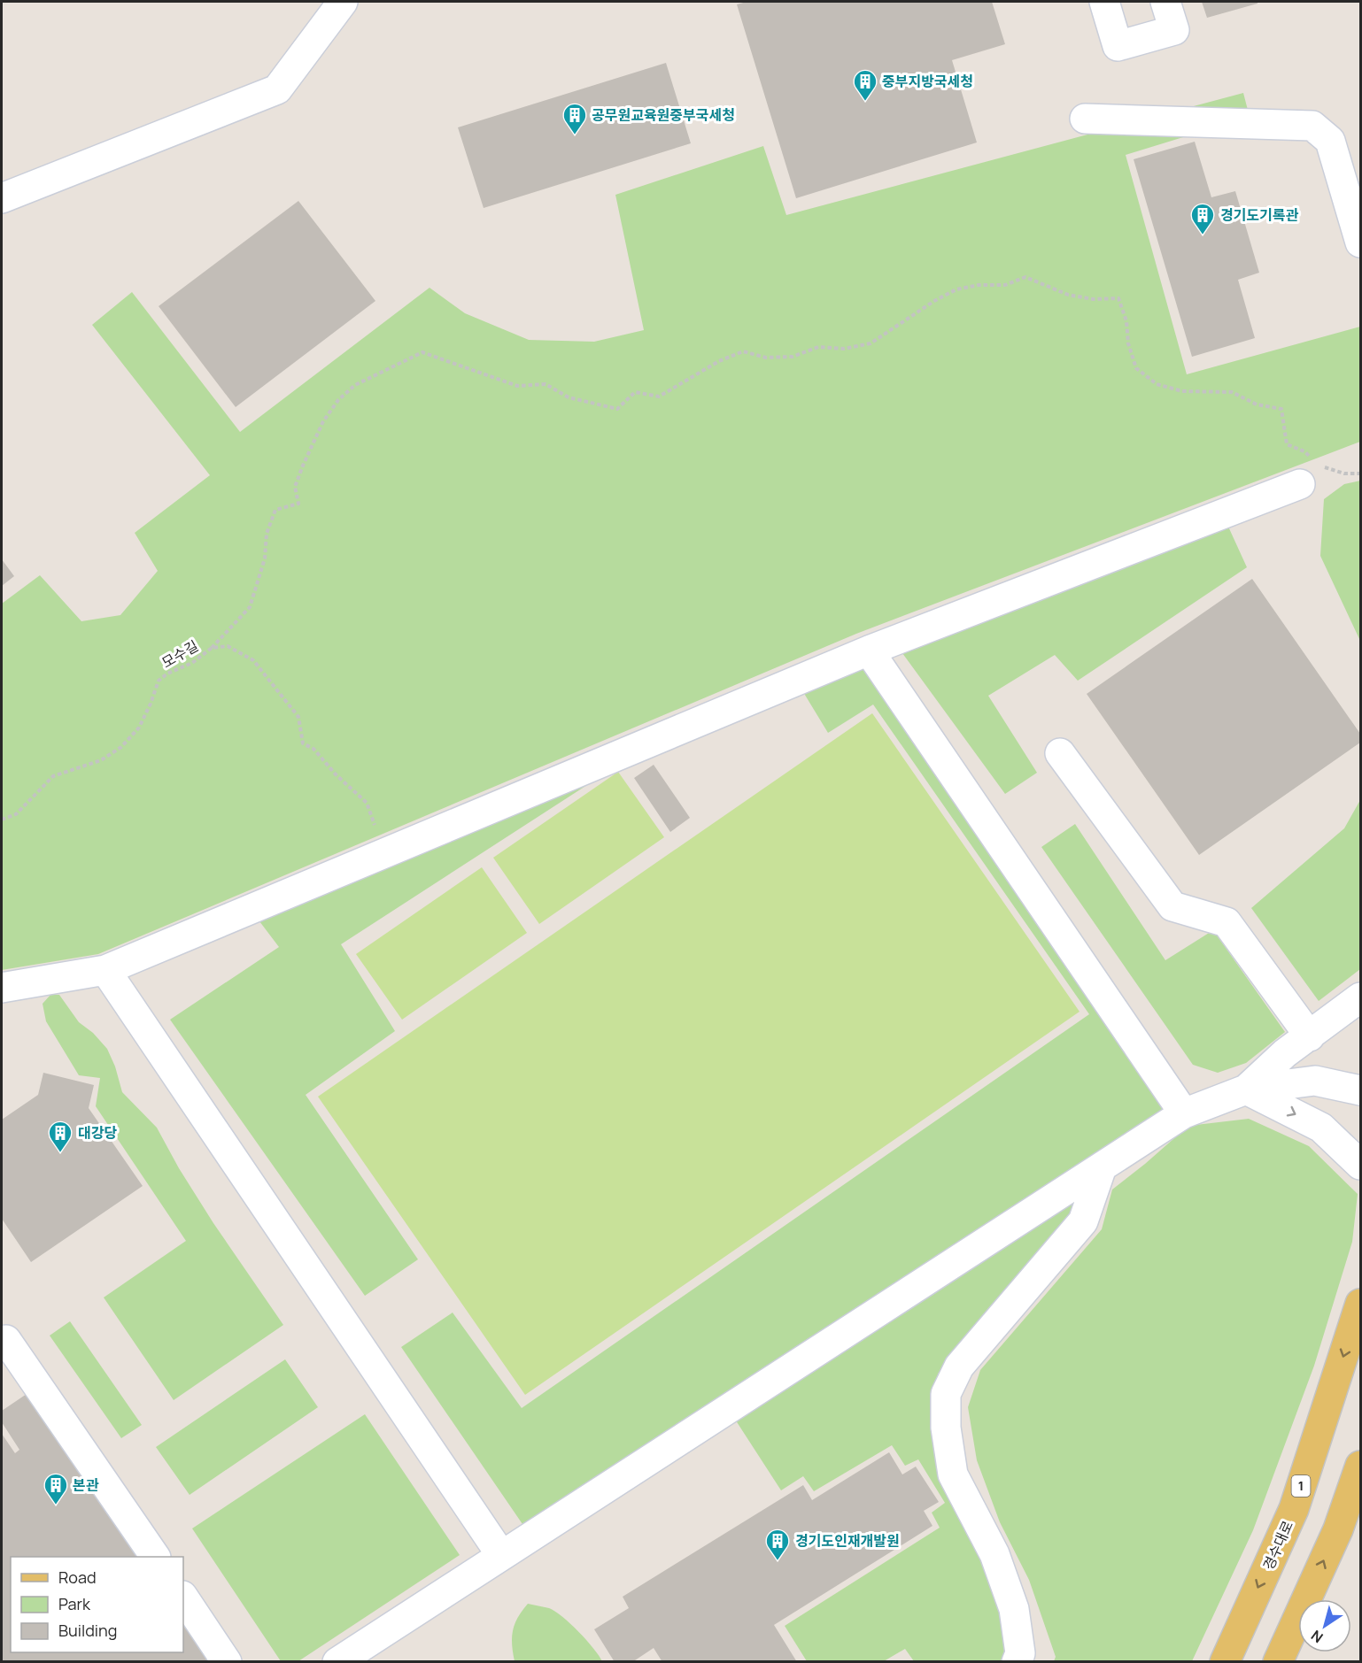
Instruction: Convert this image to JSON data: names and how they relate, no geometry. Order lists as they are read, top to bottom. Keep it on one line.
{"streets":{"main road":["1","경수대로"],"path":["모수길"]},"places":{"building":["중부지방국세청","공무원교육원중부국세청","경기도기록관","대강당","본관","경기도인재개발원"]},"legend":["Road","Park","Building"],"north":"bottom left"}
